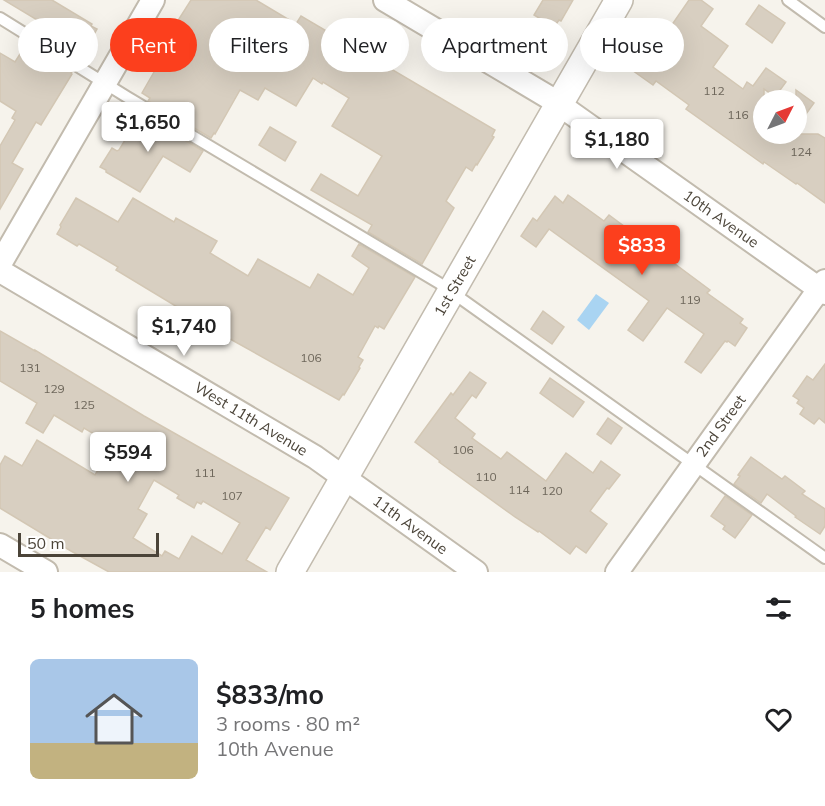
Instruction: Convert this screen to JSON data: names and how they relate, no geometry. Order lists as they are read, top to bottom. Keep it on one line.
{"streets":{"street":["10th Avenue","1st Street","West 11th Avenue","2nd Street","11th Avenue"]},"crossings":[["10th Avenue","1st Street"],["10th Avenue","2nd Street"],["1st Street","West 11th Avenue"],["1st Street","11th Avenue"],["West 11th Avenue","11th Avenue"]],"house_numbers":["112","116","124","119","106","131","129","125","106","111","110","114","120","107"],"scale_bar":"50 m","north":"top right","page":{"chip":["Buy","Rent","Filters","New","Apartment","House"],"price":["$1,650","$1,180","$833","$1,740","$594"],"scale":"50 m","heading":"5 homes","list":[{"name":"$833/mo","note":"3 rooms · 80 m² · 10th Avenue"}]}}
